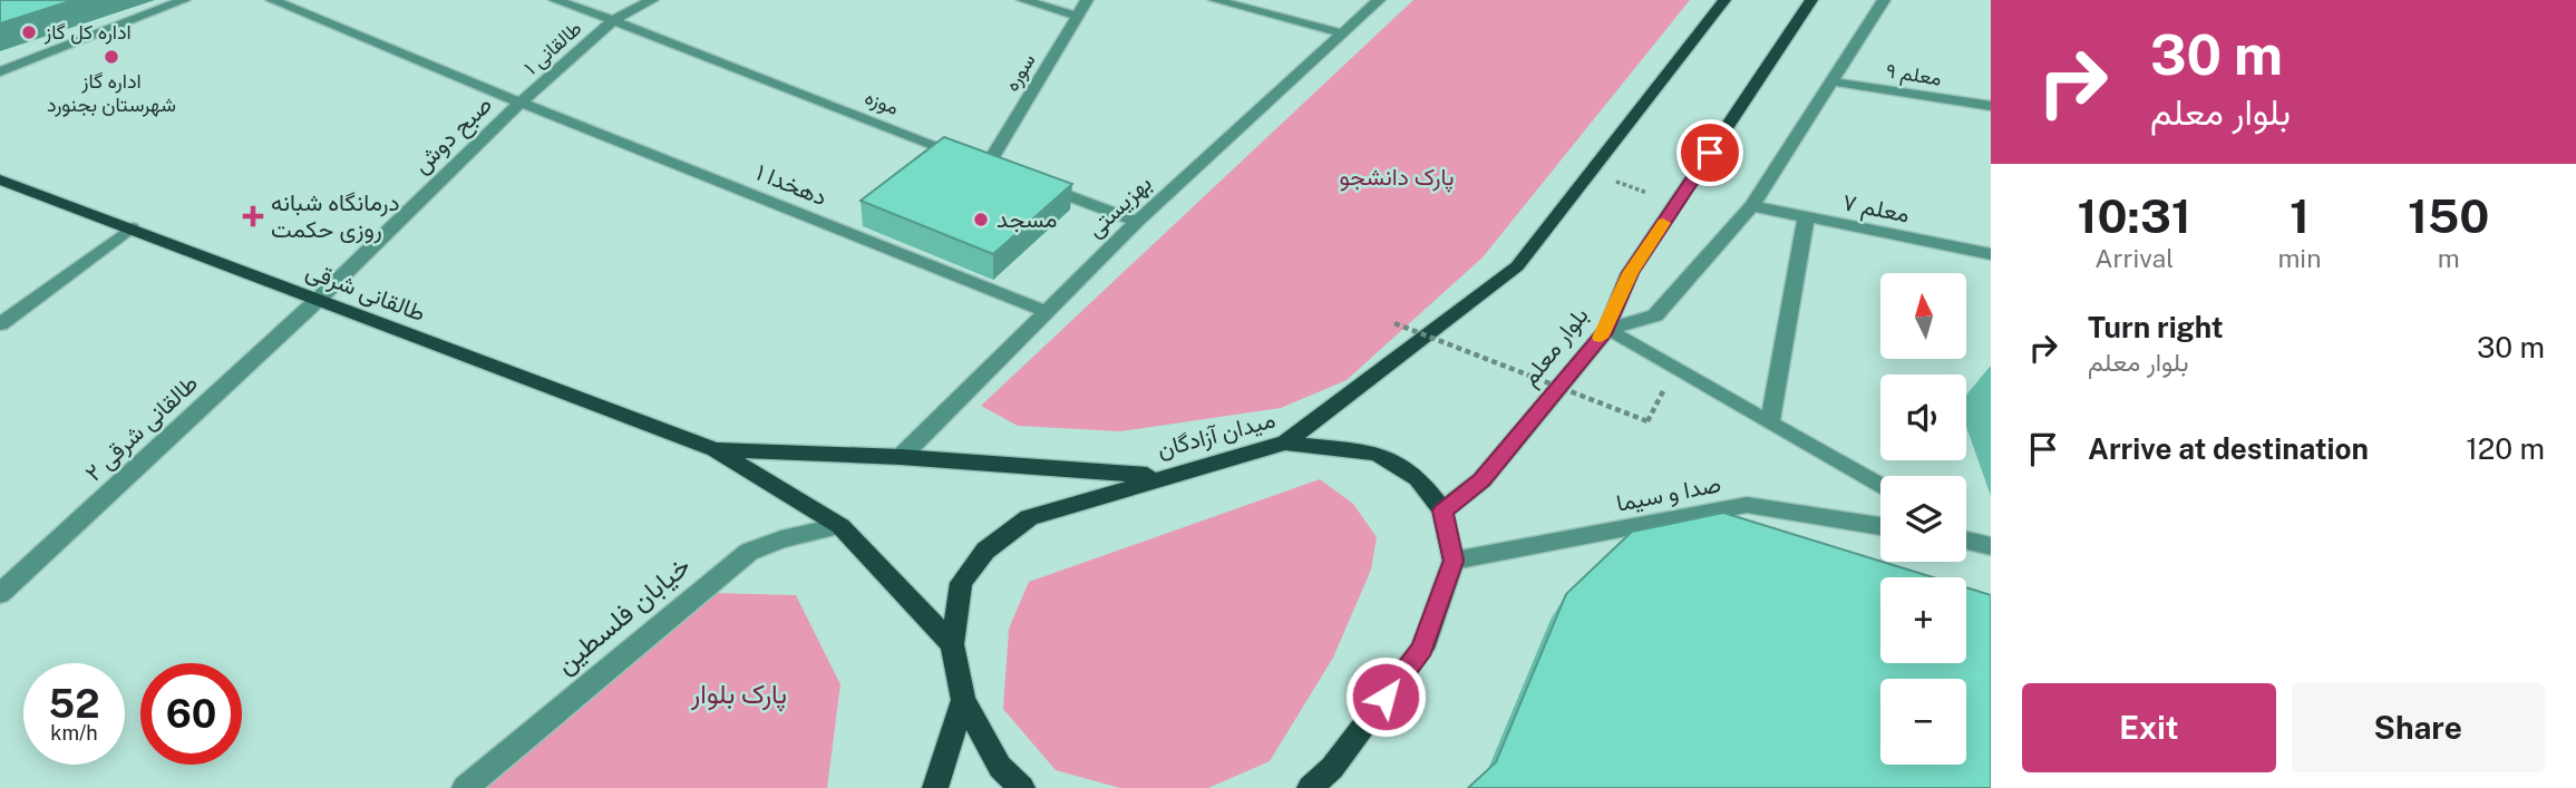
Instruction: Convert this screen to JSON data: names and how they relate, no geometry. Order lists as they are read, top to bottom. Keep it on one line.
{"streets":{"main road":["طالقانی شرقی","بلوار معلم","میدان آزادگان"],"street":["طالقانی ۱","سوره","معلم ۹","موزه","صبح دوش","دهخدا ۱","بهزیستی","معلم ۷","۲ طالقانی شرقی","صدا و سیما","خیابان فلسطین"]},"crossings":[["طالقانی ۱","موزه"],["طالقانی ۱","صبح دوش"],["طالقانی ۱","دهخدا ۱"],["سوره","موزه"],["صبح دوش","دهخدا ۱"],["صبح دوش","طالقانی شرقی"],["صبح دوش","۲ طالقانی شرقی"],["دهخدا ۱","بهزیستی"],["طالقانی شرقی","۲ طالقانی شرقی"],["بلوار معلم","میدان آزادگان"],["میدان آزادگان","صدا و سیما"]],"parks":["پارک دانشجو","پارک بلوار"],"places":{"other":["اداره کل گاز","اداره گاز شهرستان بجنورد","مسجد"],"health":["درمانگاه شبانه روزی حکمت"]},"north":"top","page":{"turn":["30 m","بلوار معلم"],"eta":["10:31","Arrival","1","min","150","m"],"map_buttons":["+","−"],"list":[{"name":"Turn right","note":"بلوار معلم","value":"30 m"},{"name":"Arrive at destination","value":"120 m"}],"speed":"52 km/h","limit":"60","buttons":["Exit","Share"]}}
